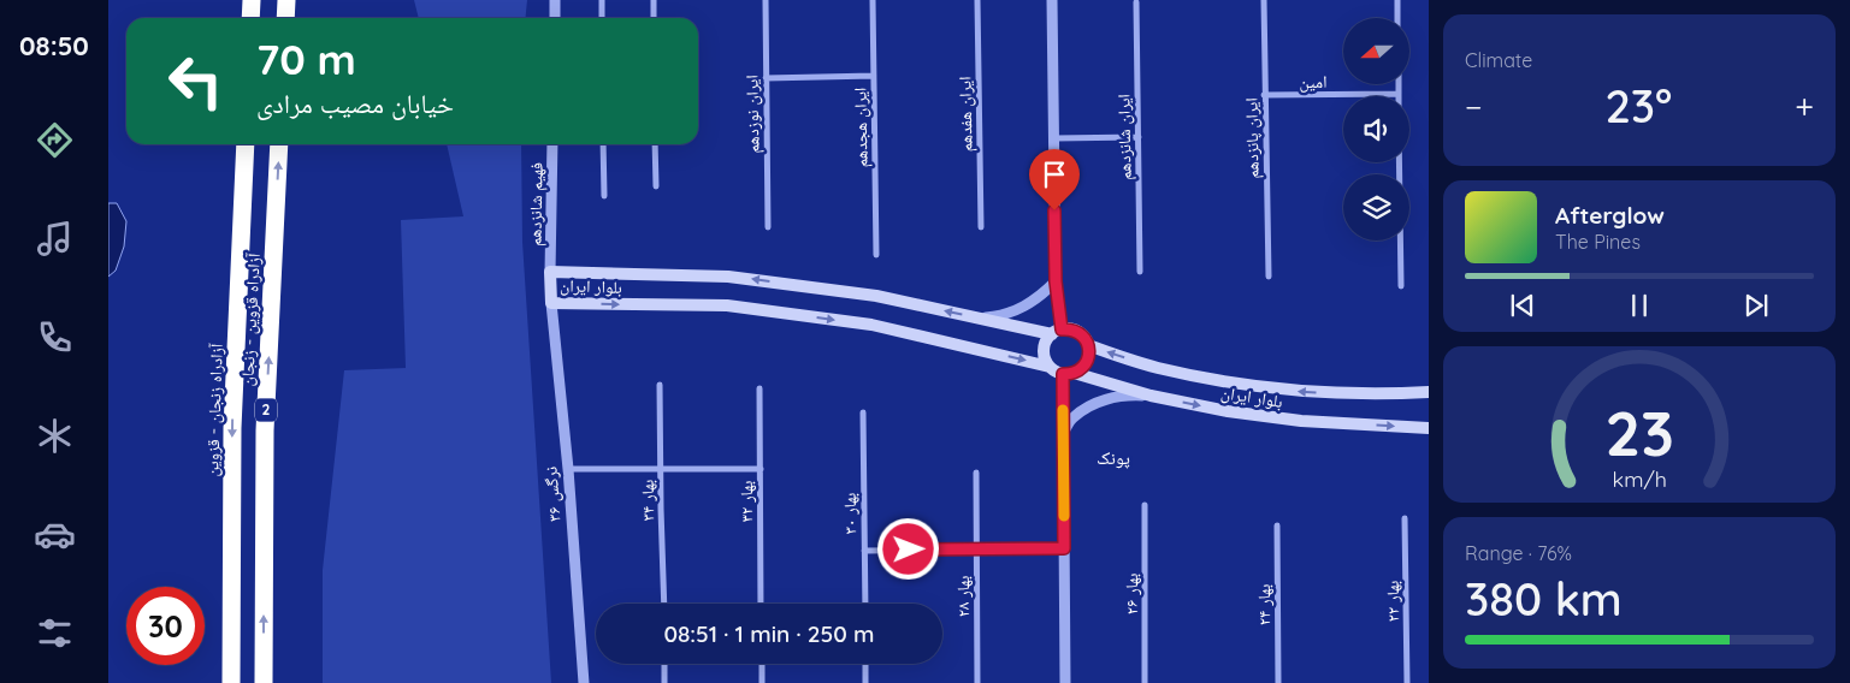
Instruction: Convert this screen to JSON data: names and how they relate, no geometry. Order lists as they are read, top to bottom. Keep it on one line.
{"streets":{"highway":["آزادراه قزوین - زنجان","آزادراه زنجان - قزوین","2"],"main road":["بلوار ایران"],"street":["امین","ایران نوزدهم","ایران هفدهم","ایران هجدهم","ایران شانزدهم","ایران پانزدهم","فهیم شانزدهم","نرگس ۳۶","بهار ۳۴","بهار ۳۲","بهار ۳۰","بهار ۲۶","بهار ۲۸","بهار ۲۲","بهار ۲۴"]},"crossings":[["امین","ایران پانزدهم"],["فهیم شانزدهم","بلوار ایران"],["بلوار ایران","نرگس ۳۶"]],"one_way":["آزادراه قزوین - زنجان","آزادراه زنجان - قزوین"],"districts":["پونک"],"north":"left","page":{"tabs":"08:50","tile":["Climate",["Range · 76%","380 km"]],"turn":["70 m","خیابان مصیب مرادی"],"heat":["−","23°","+"],"song":["Afterglow","The Pines"],"limit":"30","trip":"08:51 · 1 min · 250 m","gauge":["23","km/h"]}}
